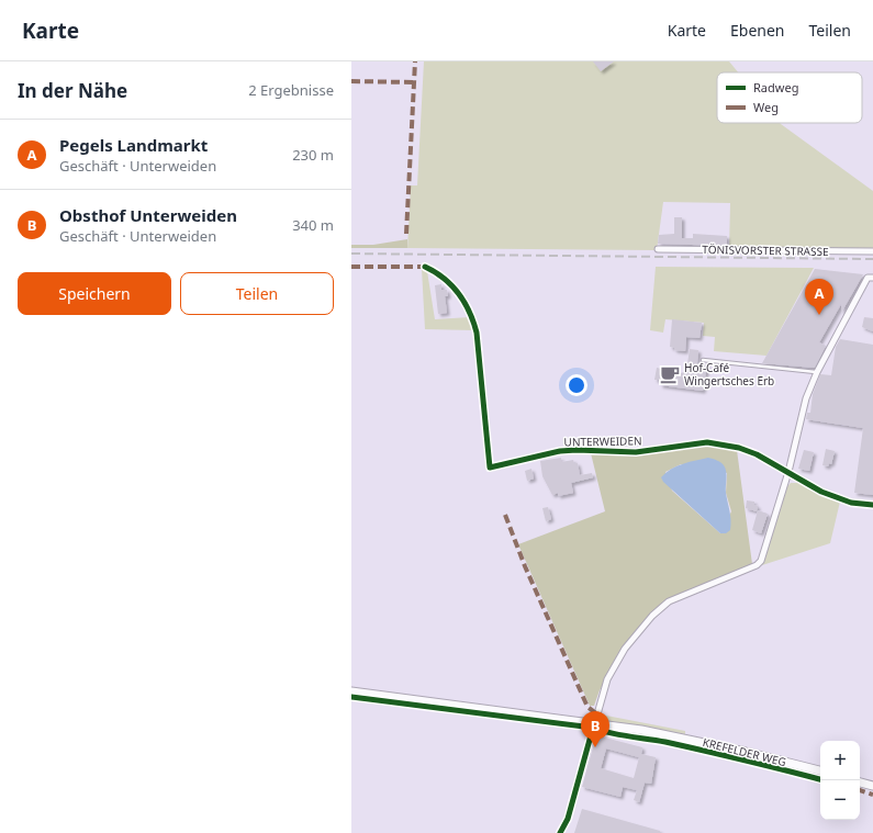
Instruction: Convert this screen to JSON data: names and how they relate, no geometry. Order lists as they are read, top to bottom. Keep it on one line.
{"streets":{"street":["TÖNISVORSTER STRASSE","UNTERWEIDEN","KREFELDER WEG"]},"places":{"cafe":["Hof-Café Wingertsches Erb"]},"legend":["Radweg","Weg"],"page":{"header":"Karte","nav":["Karte","Ebenen","Teilen"],"heading":["In der Nähe","2 Ergebnisse"],"list":[{"mark":"A","name":"Pegels Landmarkt","note":"Geschäft · Unterweiden","value":"230 m"},{"mark":"B","name":"Obsthof Unterweiden","note":"Geschäft · Unterweiden","value":"340 m"}],"buttons":["Speichern","Teilen"],"pins":["A","B"],"map_buttons":["+","−"]}}
